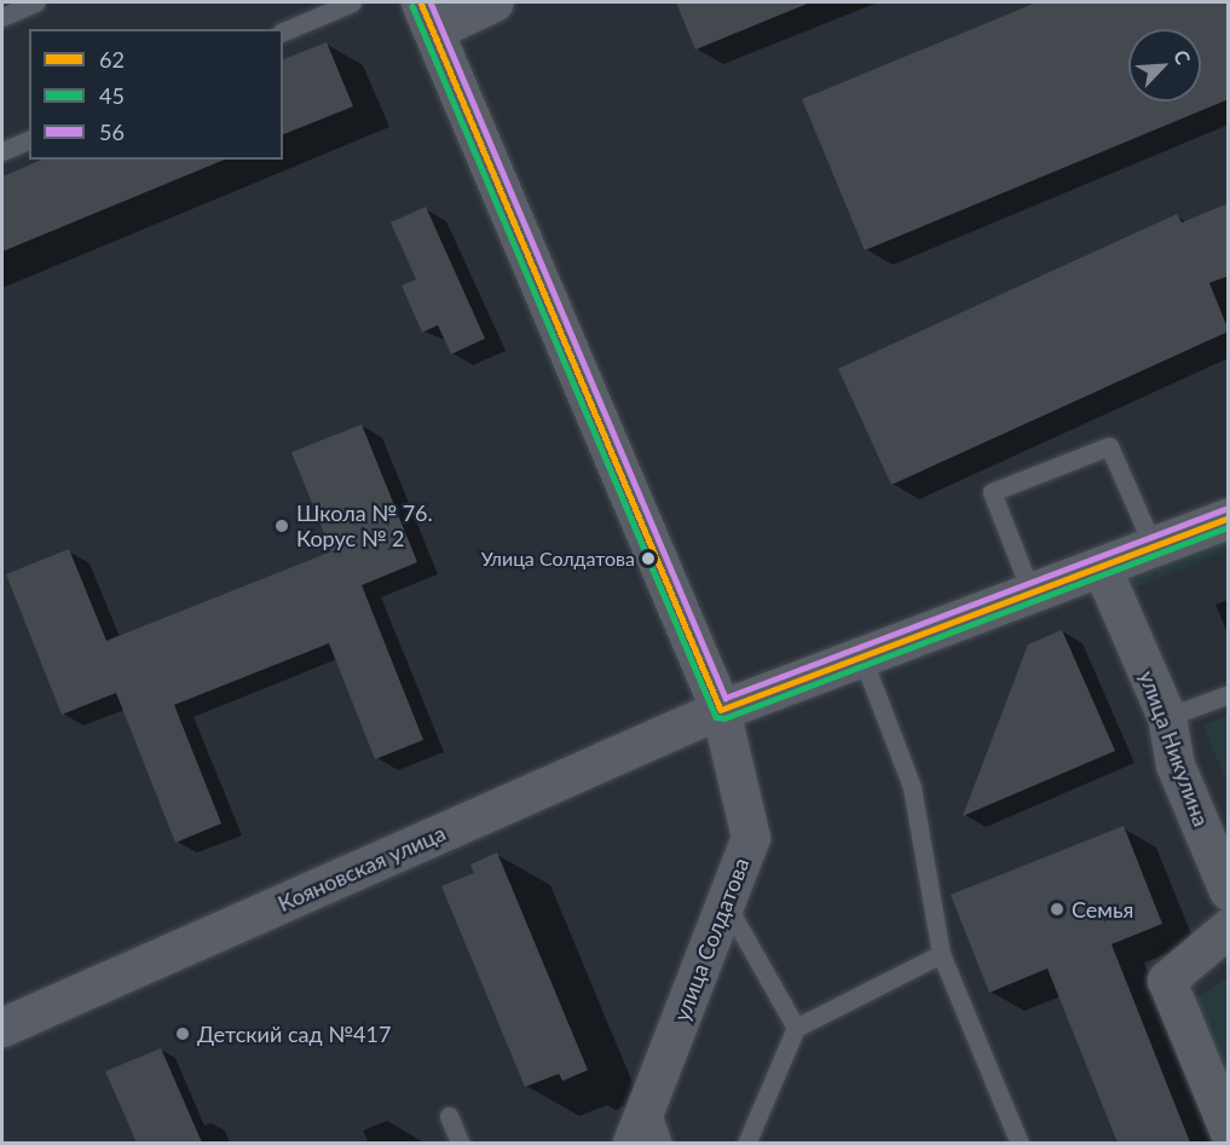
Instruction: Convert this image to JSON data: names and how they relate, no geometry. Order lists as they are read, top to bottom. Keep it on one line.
{"streets":{"street":["улица Никулина","Кояновская улица","улица Солдатова"]},"crossings":[["Кояновская улица","улица Солдатова"]],"places":["Школа № 76. Корус № 2","Улица Солдатова","Семья","Детский сад №417"],"lines":["transit line 62","transit line 56","transit line 45"],"legend":["62","45","56"],"north":"top right"}
